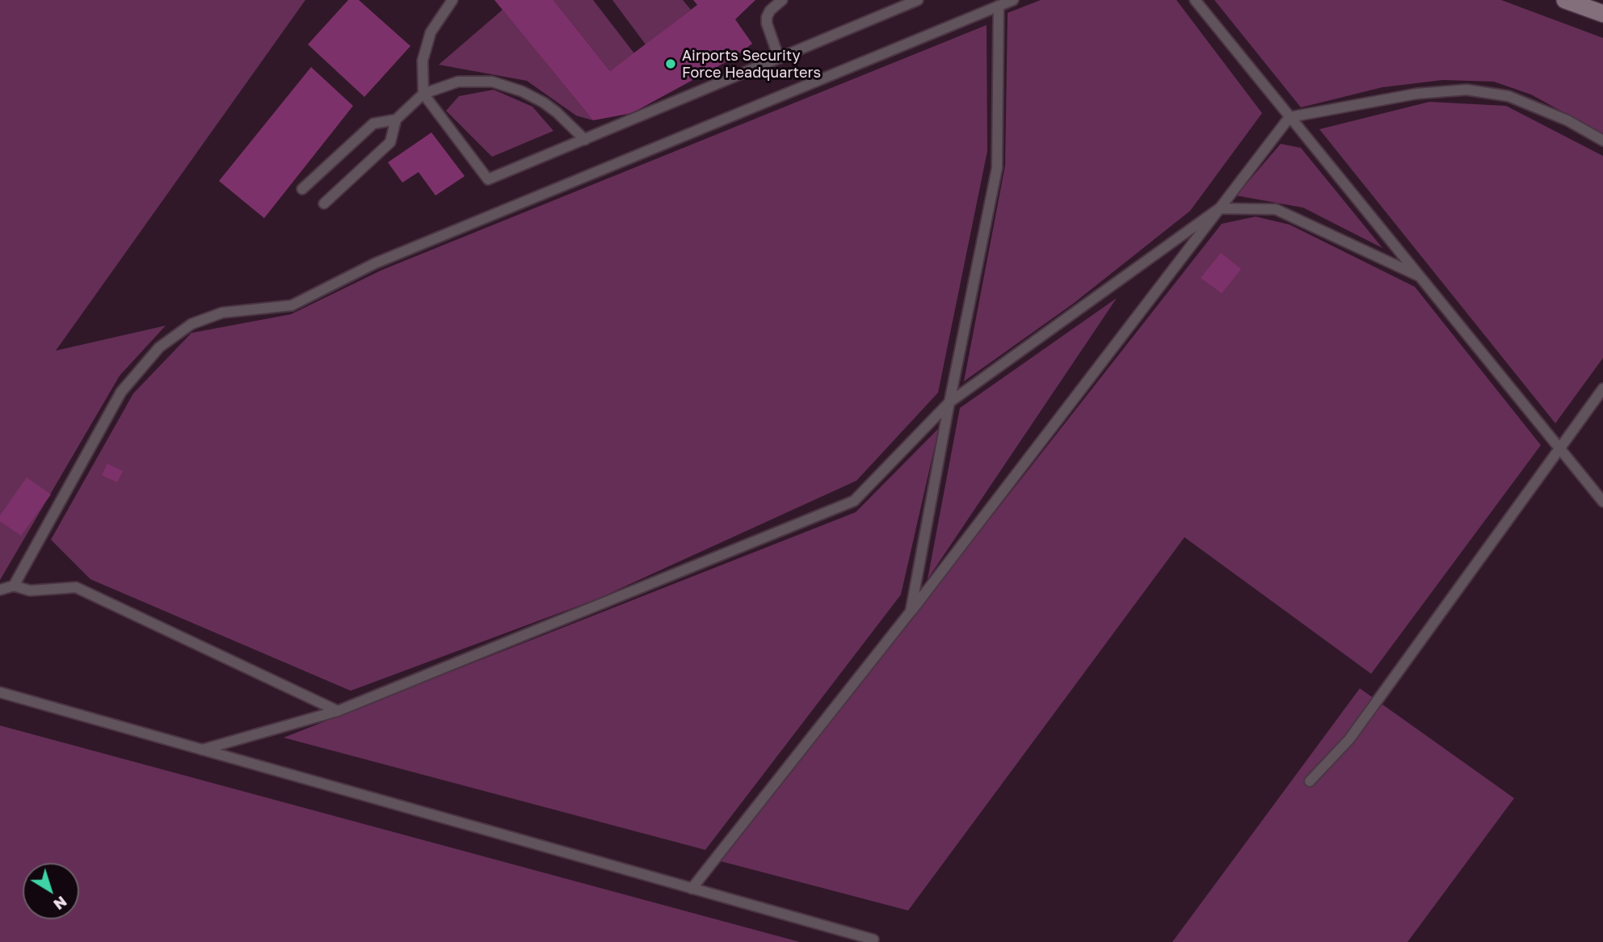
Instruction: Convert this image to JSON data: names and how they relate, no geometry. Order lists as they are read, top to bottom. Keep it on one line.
{"places":["Airports Security Force Headquarters"],"north":"bottom right"}
